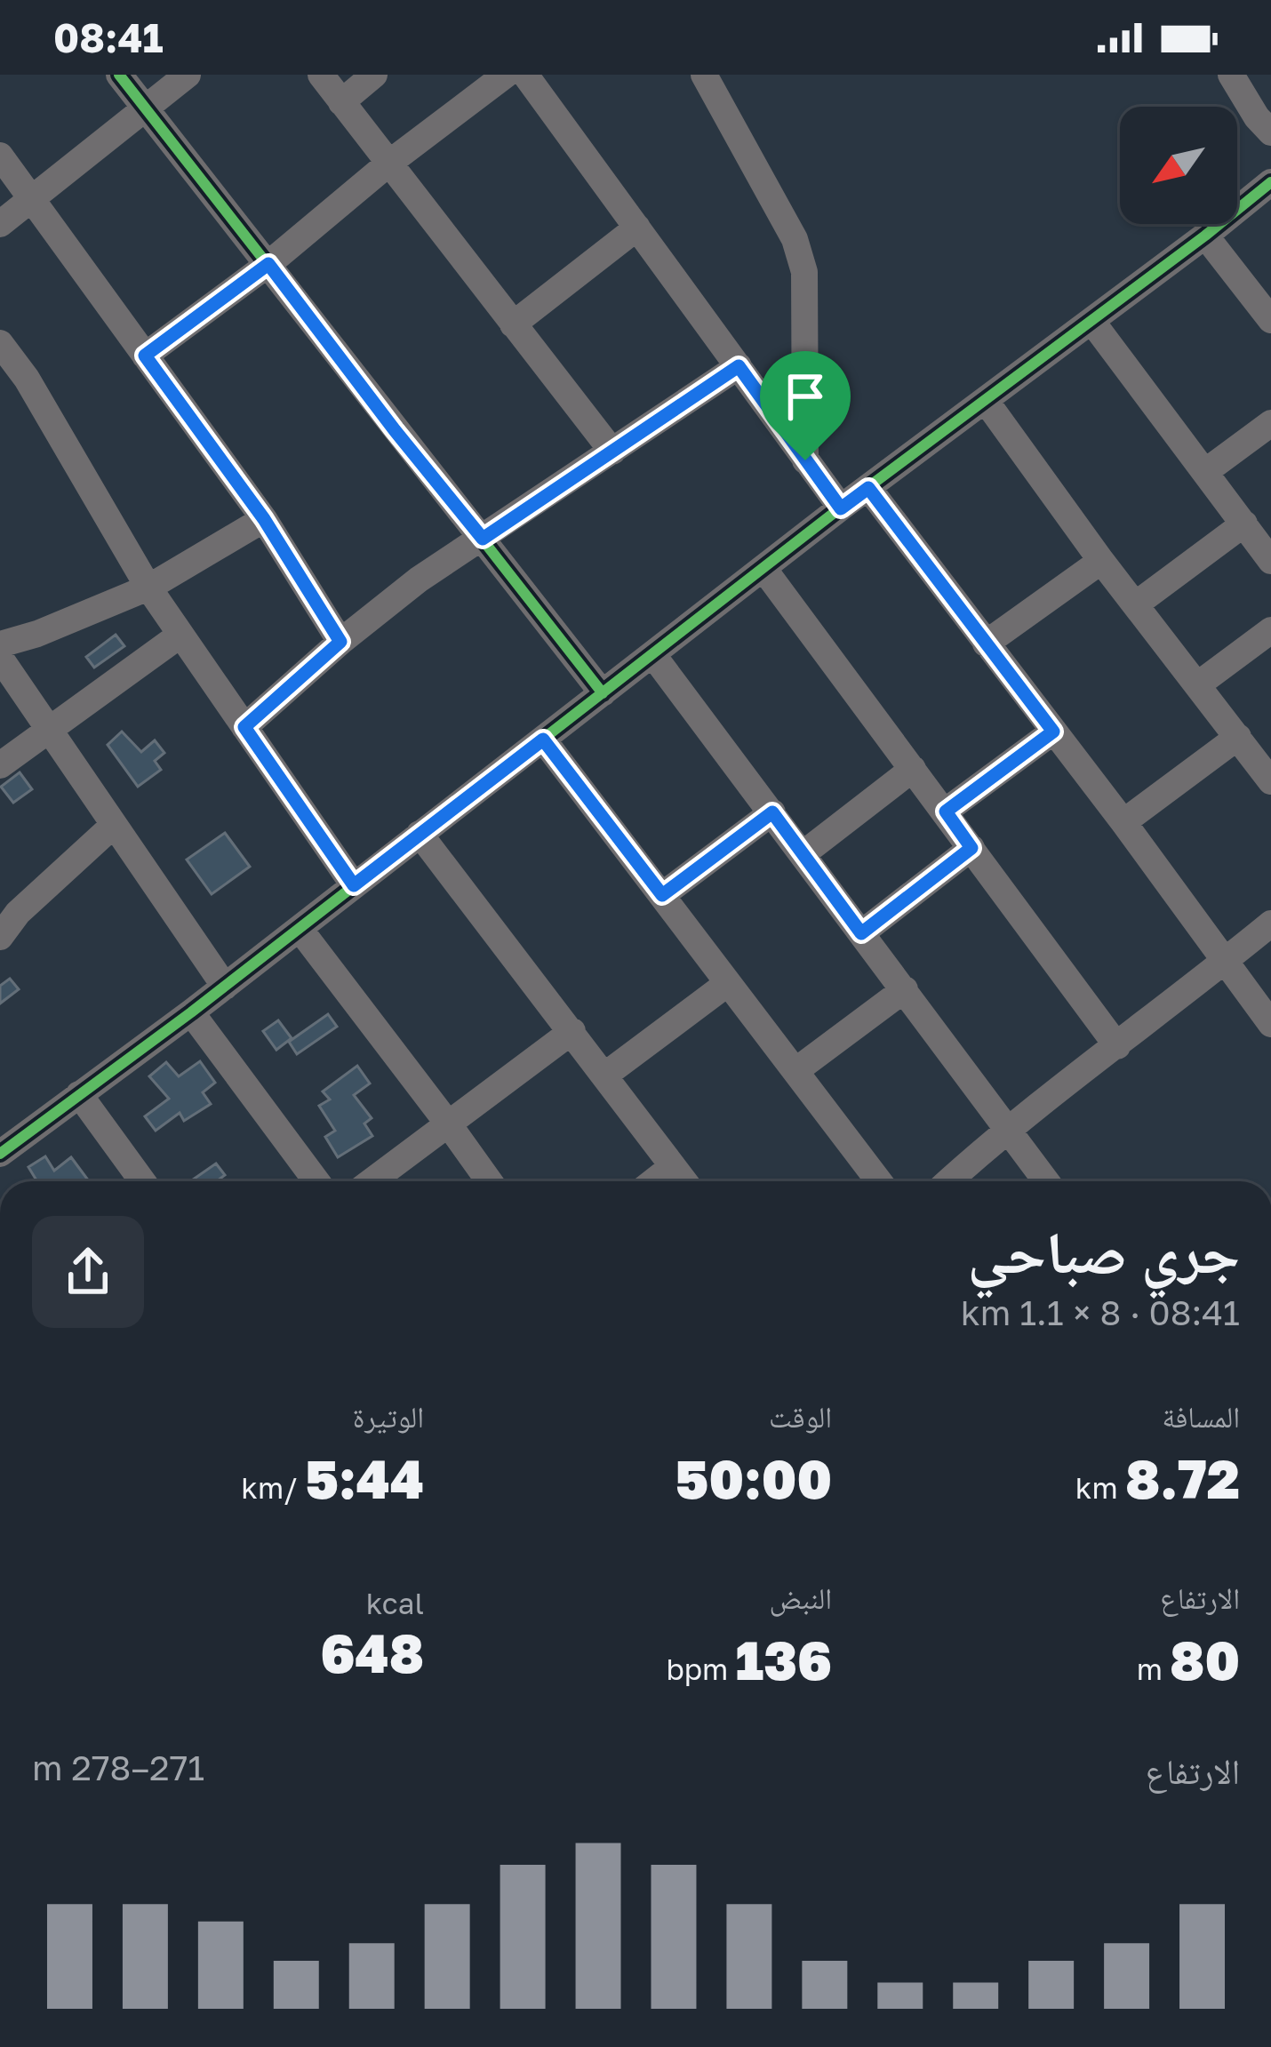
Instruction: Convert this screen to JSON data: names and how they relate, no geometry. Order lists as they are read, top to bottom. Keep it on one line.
{"north":"bottom left","page":{"status":"08:41","heading":["جري صباحي","08:41 · 8 × 1.1 km"],"stats":[["المسافة","8.72 km"],["الوقت","50:00"],["الوتيرة","5:44 /km"],["الارتفاع","80 m"],["النبض","136 bpm"],["kcal","648"]],"chart":["الارتفاع","271–278 m"]}}
